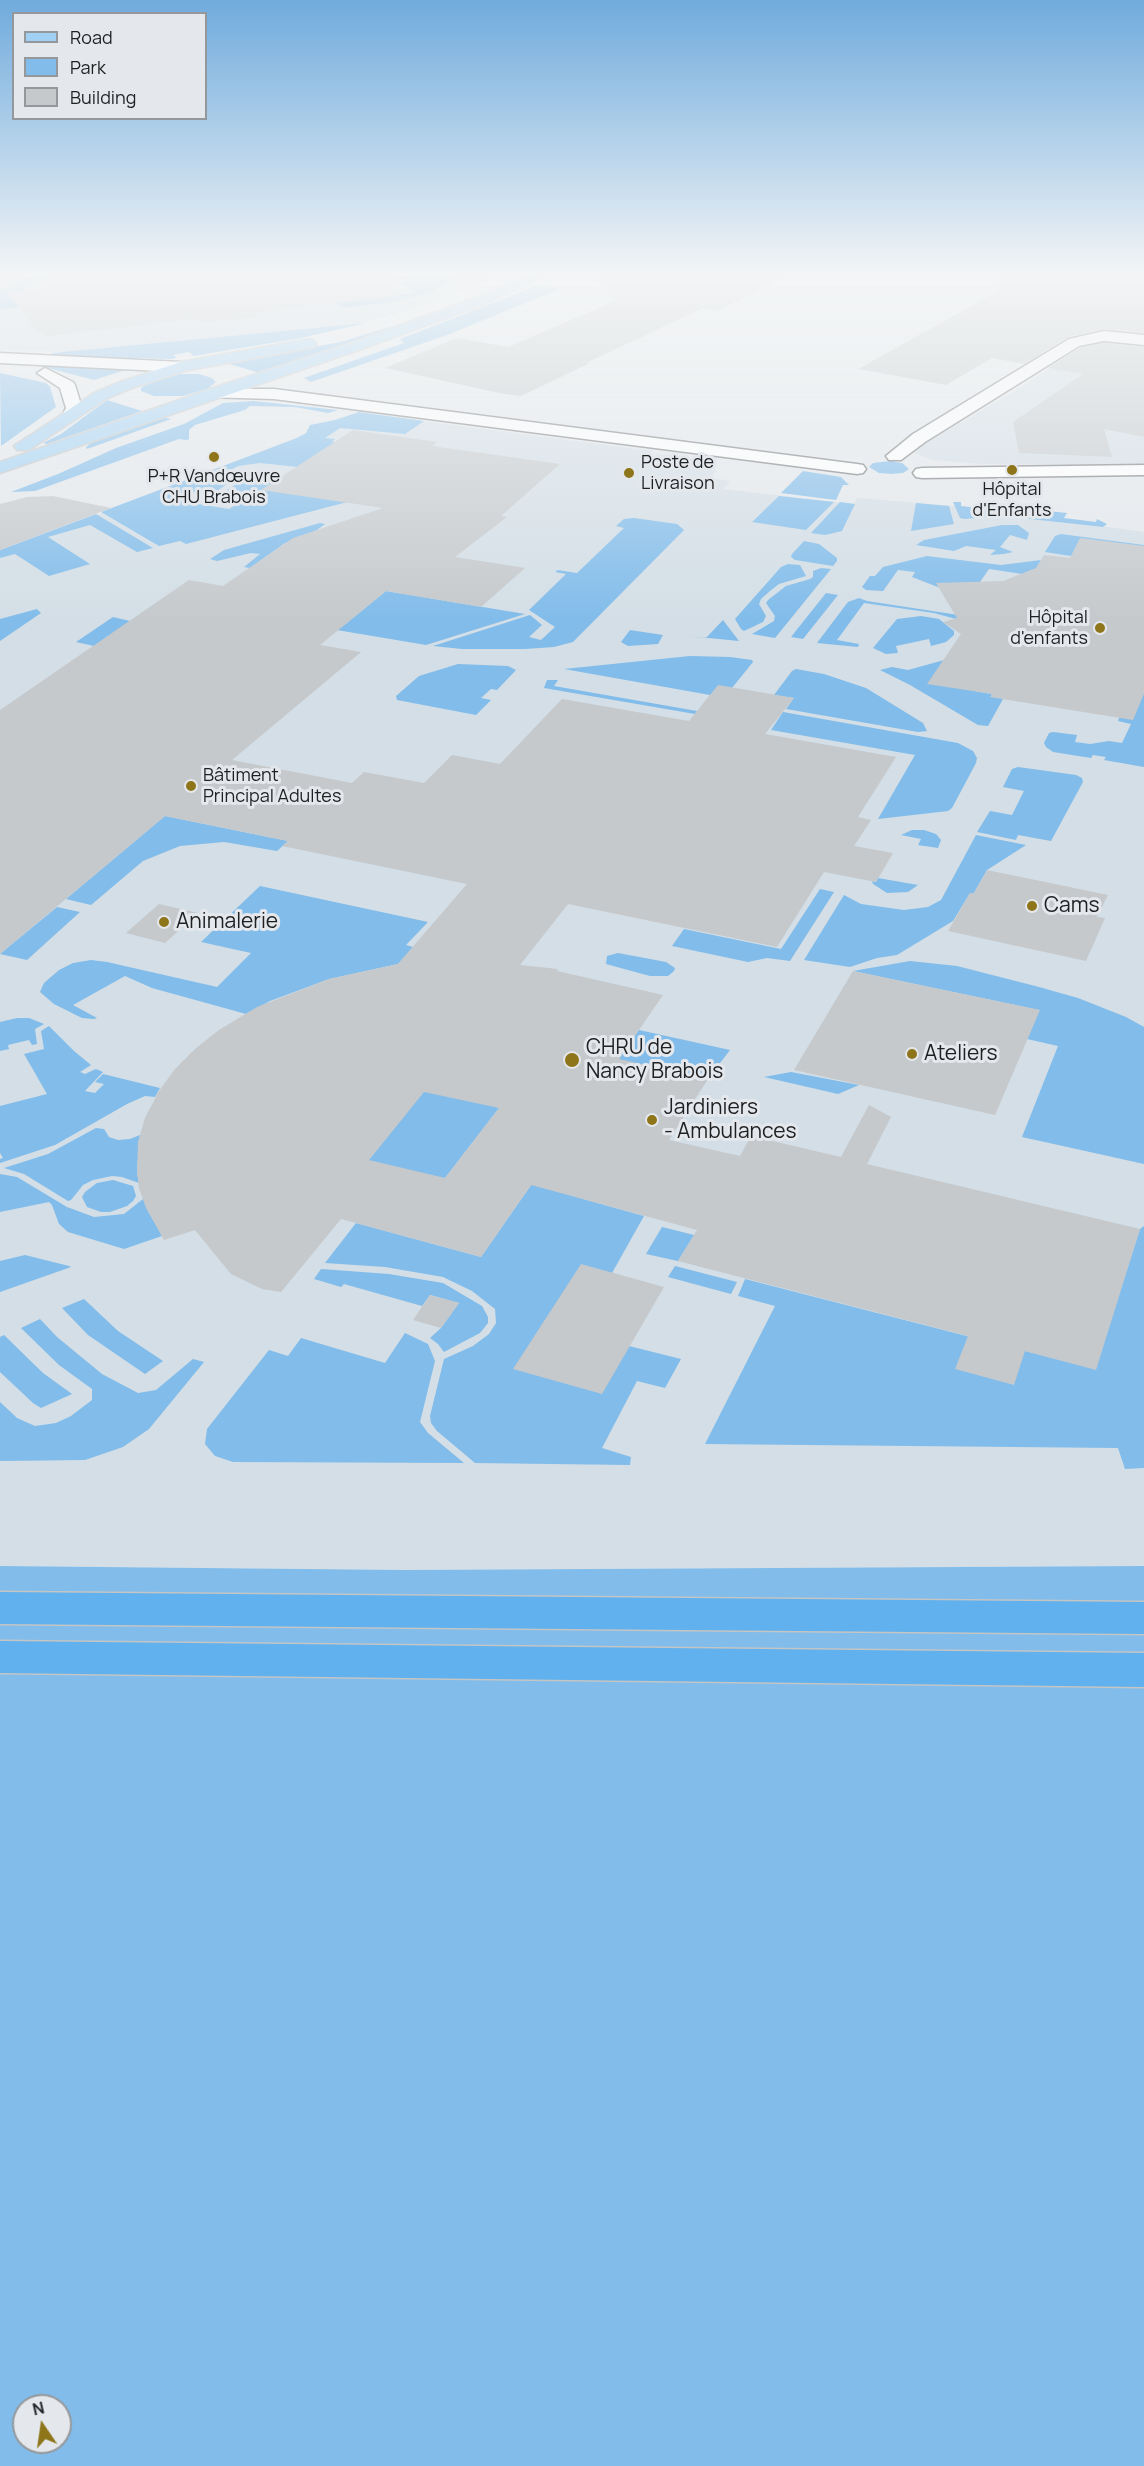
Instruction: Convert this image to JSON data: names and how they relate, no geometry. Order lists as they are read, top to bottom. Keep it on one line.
{"places":["P+R Vandœuvre CHU Brabois","Hôpital d'Enfants","Poste de Livraison","Hôpital d'enfants","Bâtiment Principal Adultes","Cams","Animalerie","Ateliers","CHRU de Nancy Brabois","Jardiniers - Ambulances"],"legend":["Road","Park","Building"],"north":"top"}
